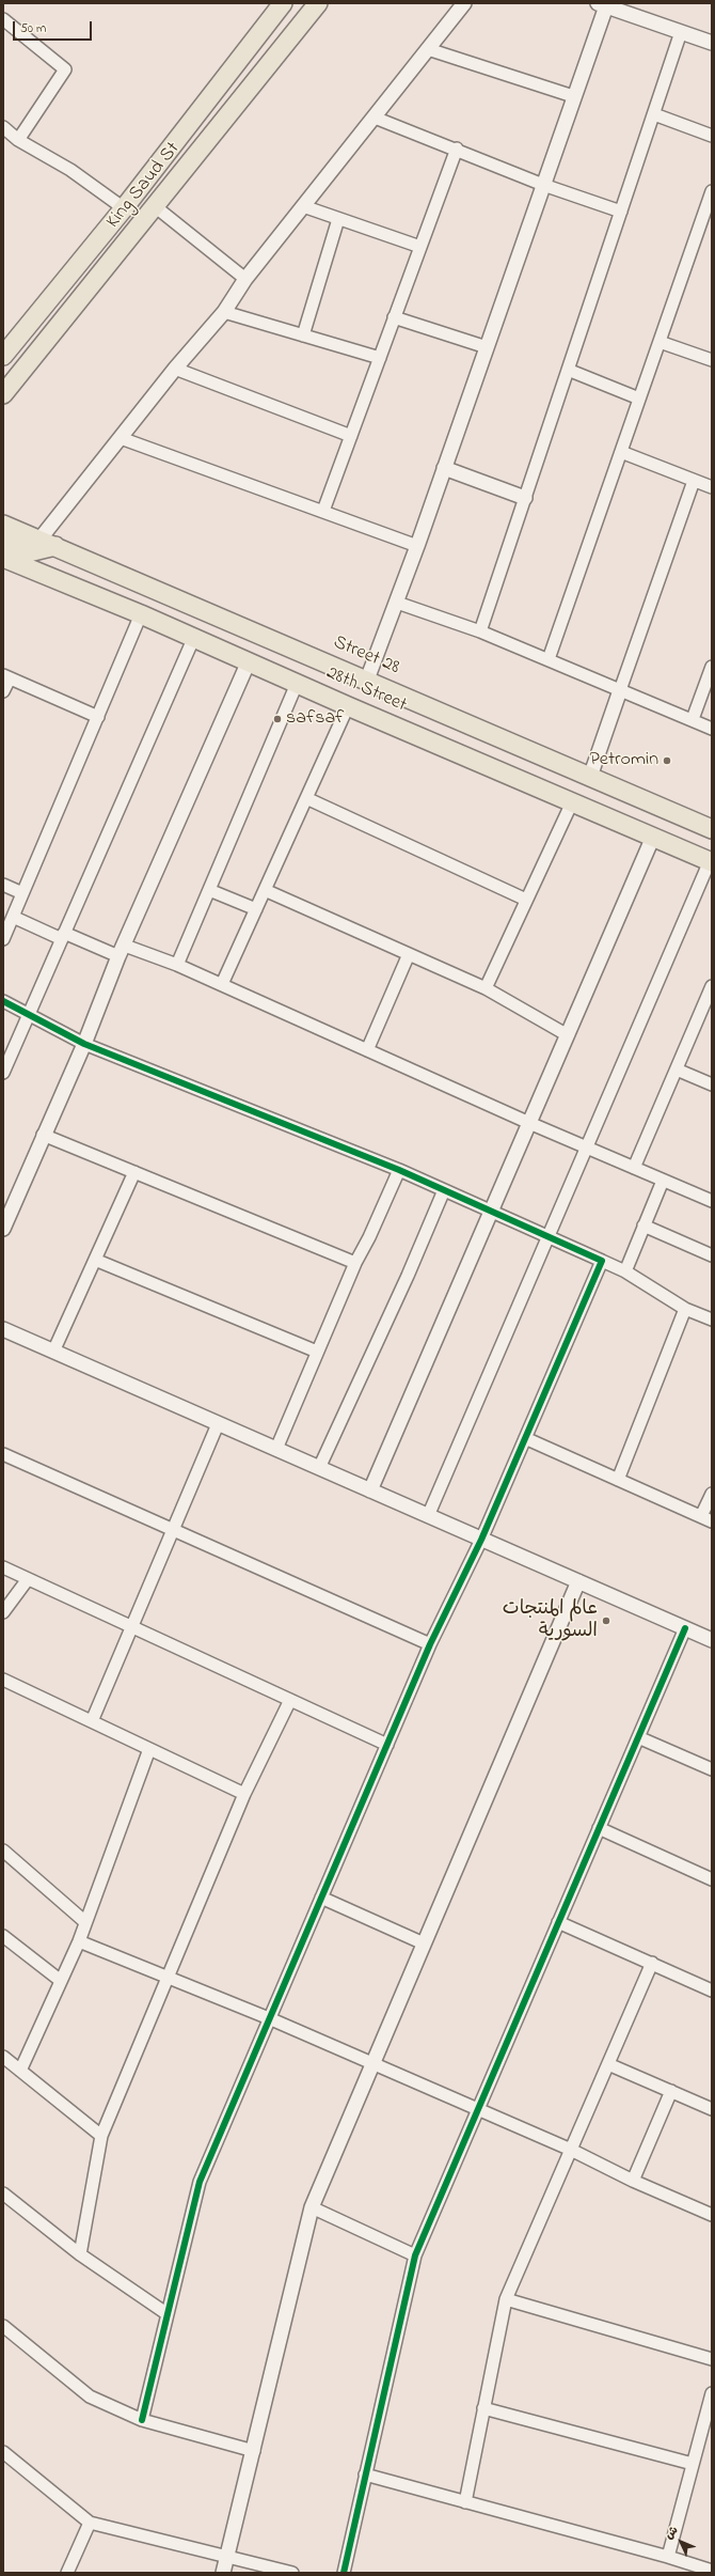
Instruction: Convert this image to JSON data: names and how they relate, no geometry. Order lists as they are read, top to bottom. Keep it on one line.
{"streets":{"main road":["King Saud St","Street 28","28th Street"]},"places":["safsaf","Petromin","عالم المنتجات السورية"],"scale_bar":"50 m","north":"top left"}
